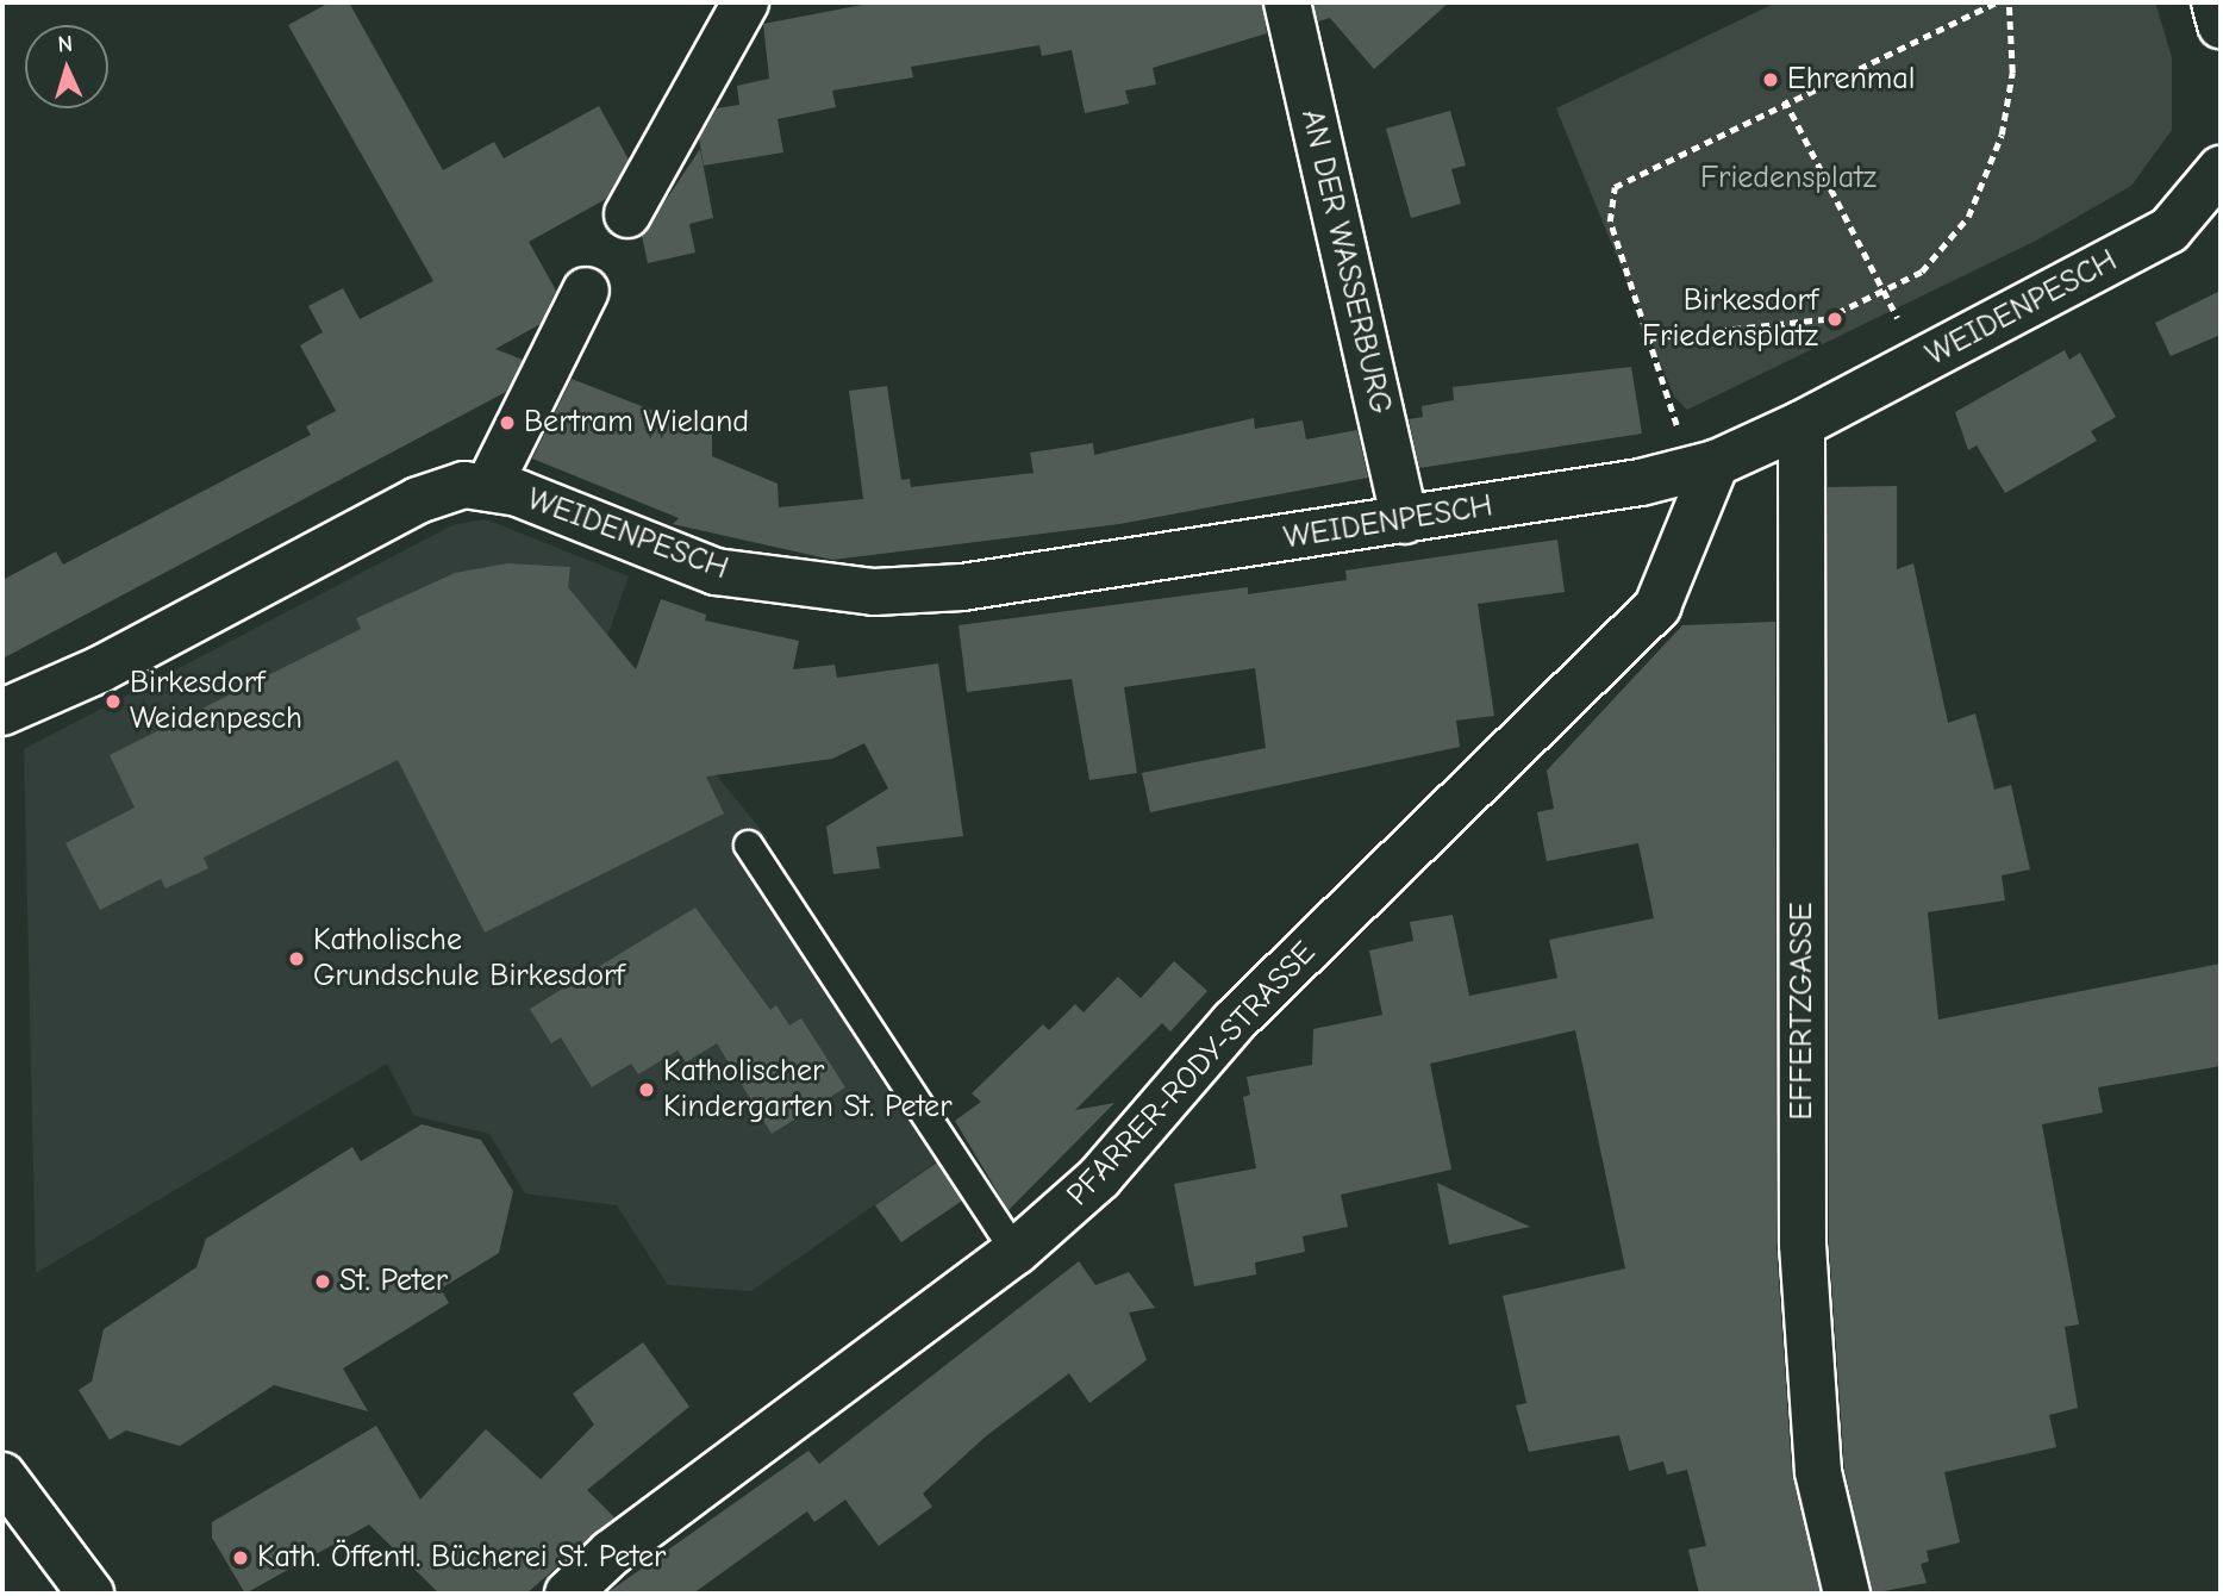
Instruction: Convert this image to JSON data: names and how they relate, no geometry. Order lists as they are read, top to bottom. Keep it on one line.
{"streets":{"street":["AN DER WASSERBURG","WEIDENPESCH","EFFERTZGASSE","PFARRER-RODY-STRASSE"]},"crossings":[["AN DER WASSERBURG","WEIDENPESCH"],["WEIDENPESCH","EFFERTZGASSE"],["WEIDENPESCH","PFARRER-RODY-STRASSE"]],"parks":["Friedensplatz"],"places":["Ehrenmal","Birkesdorf Friedensplatz","Bertram Wieland","Birkesdorf Weidenpesch","Katholische Grundschule Birkesdorf","Katholischer Kindergarten St. Peter","St. Peter","Kath. Öffentl. Bücherei St. Peter"],"north":"top"}
